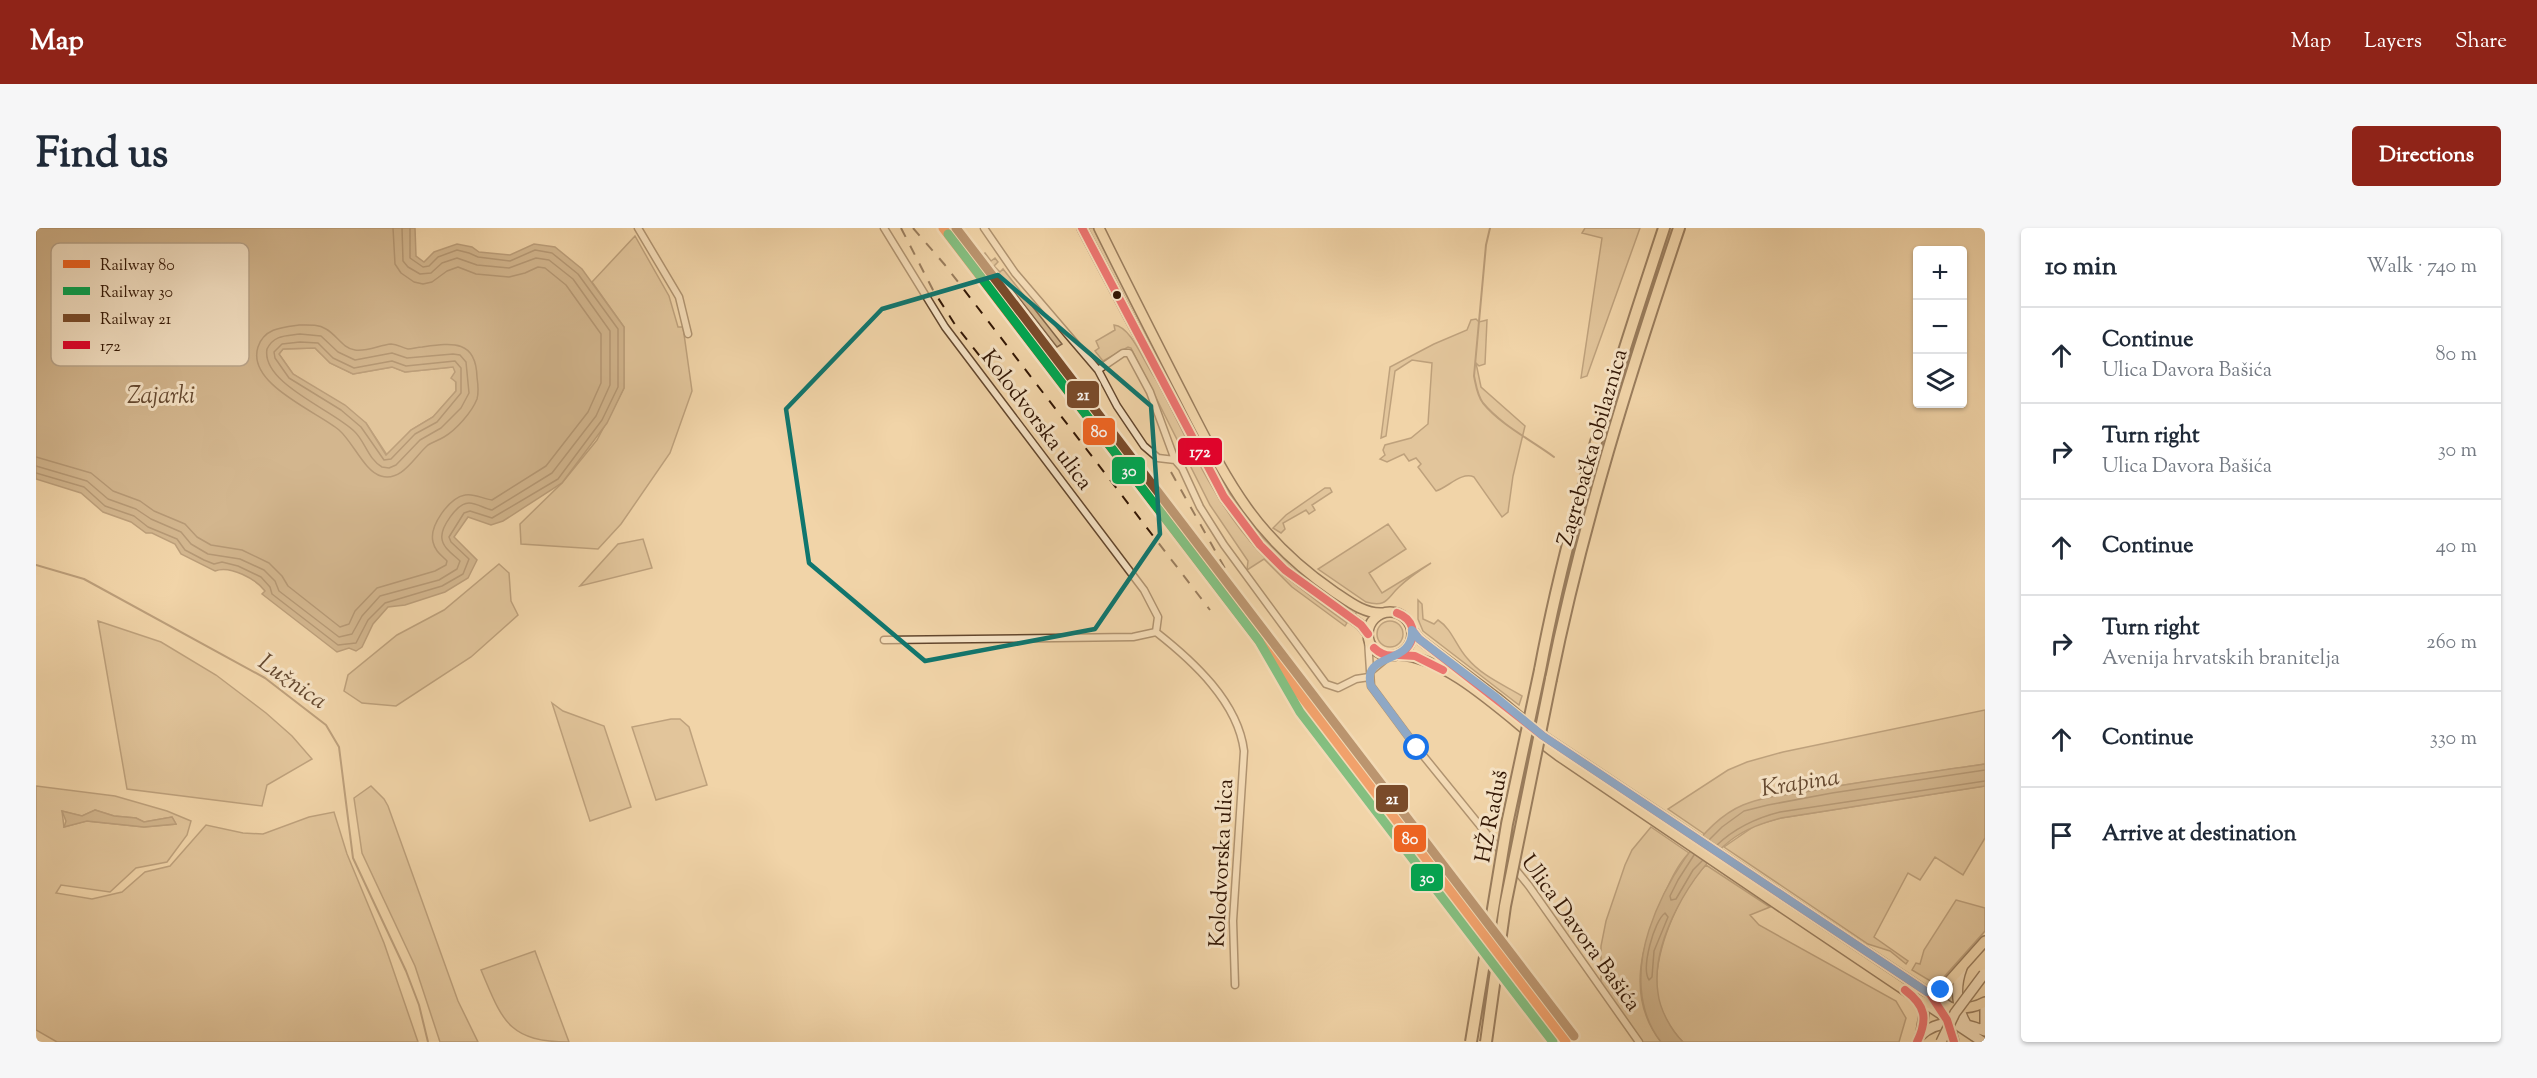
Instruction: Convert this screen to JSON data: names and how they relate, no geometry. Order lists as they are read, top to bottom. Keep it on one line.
{"streets":{"highway":["Zagrebačka obilaznica","HŽ Raduš"],"street":["Kolodvorska ulica","Ulica Davora Bašića"]},"crossings":[["Zagrebačka obilaznica","HŽ Raduš"]],"water":["Zajarki","Lužnica","Krapina"],"lines":["rail line 80","rail line 21","transit line 172","rail line 30"],"legend":["Railway 80","Railway 30","Railway 21","172"],"page":{"header":"Map","nav":["Map","Layers","Share"],"title":"Find us","buttons":"Directions","heading":["10 min","Walk · 740 m"],"map_buttons":["+","−"],"list":[["Continue","Ulica Davora Bašića","80 m"],["Turn right","Ulica Davora Bašića","30 m"],["Continue","40 m"],["Turn right","Avenija hrvatskih branitelja","260 m"],["Continue","330 m"],"Arrive at destination"]}}
